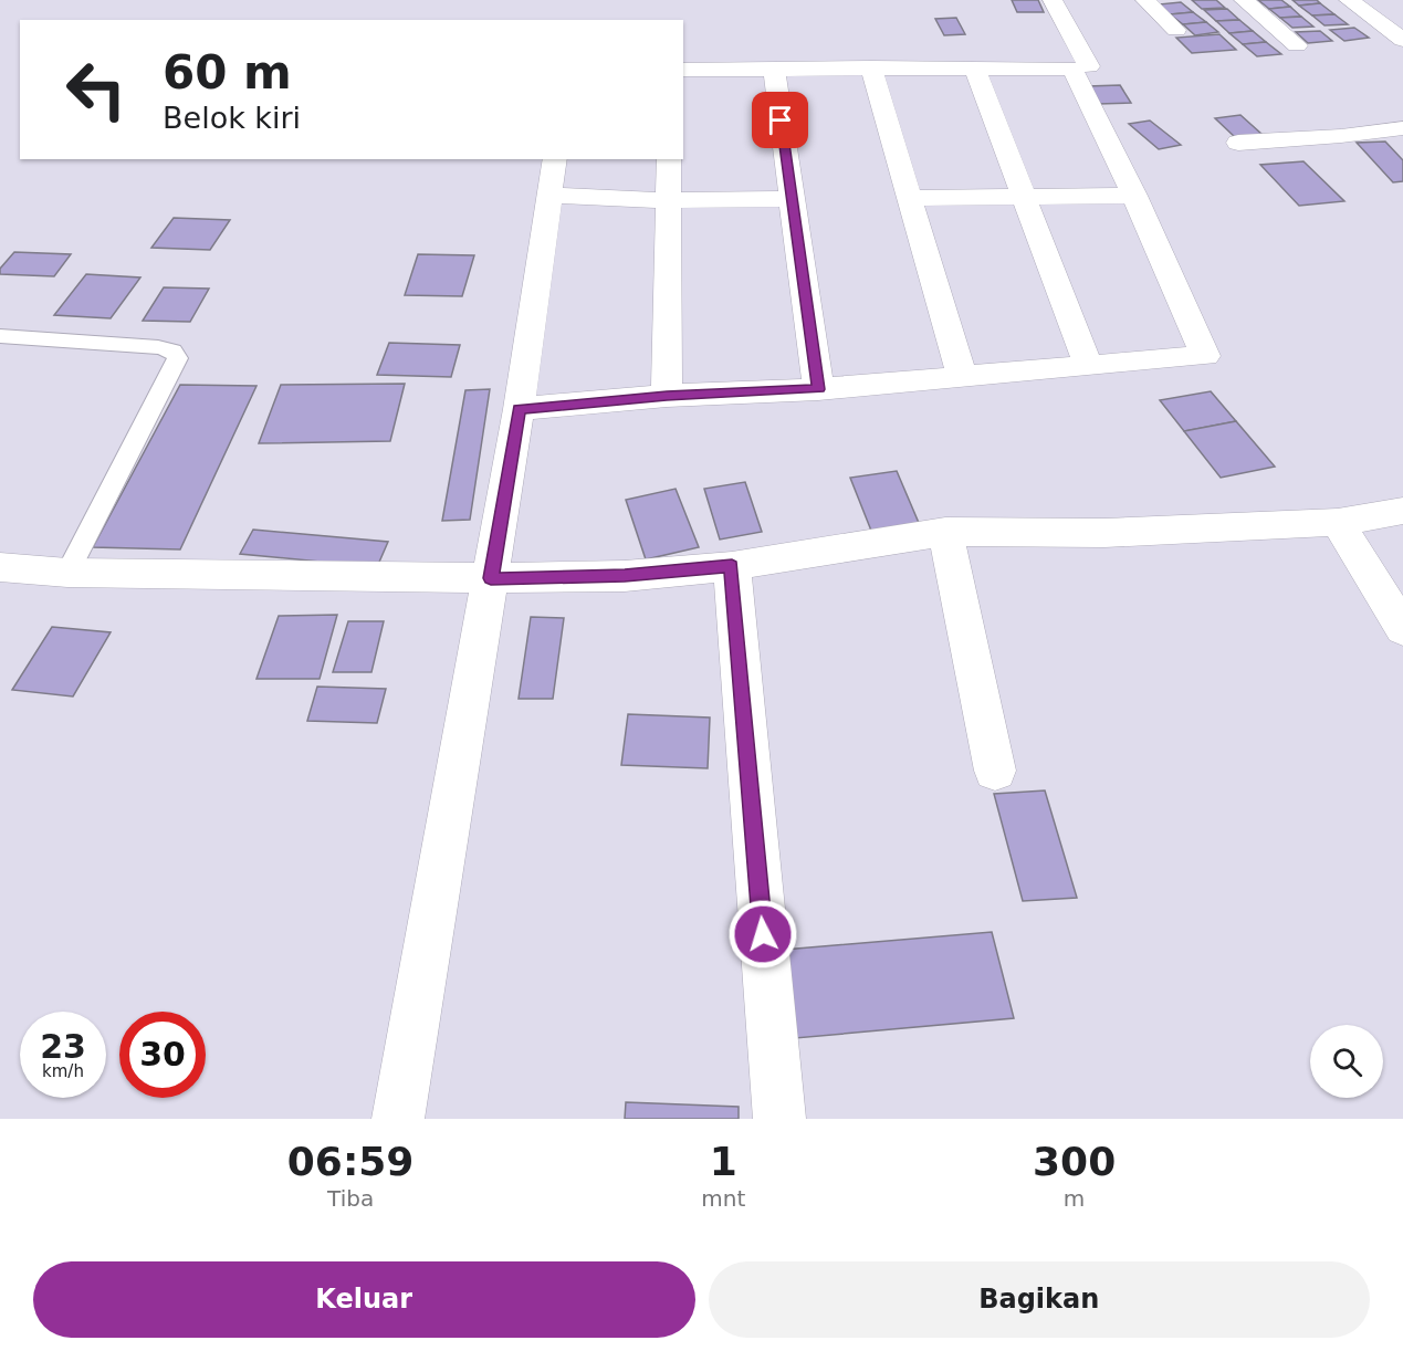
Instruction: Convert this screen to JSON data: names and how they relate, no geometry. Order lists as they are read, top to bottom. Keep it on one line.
{"page":{"turn":["60 m","Belok kiri"],"speed":"23 km/h","limit":"30","eta":["06:59","Tiba","1","mnt","300","m"],"buttons":["Keluar","Bagikan"]}}
